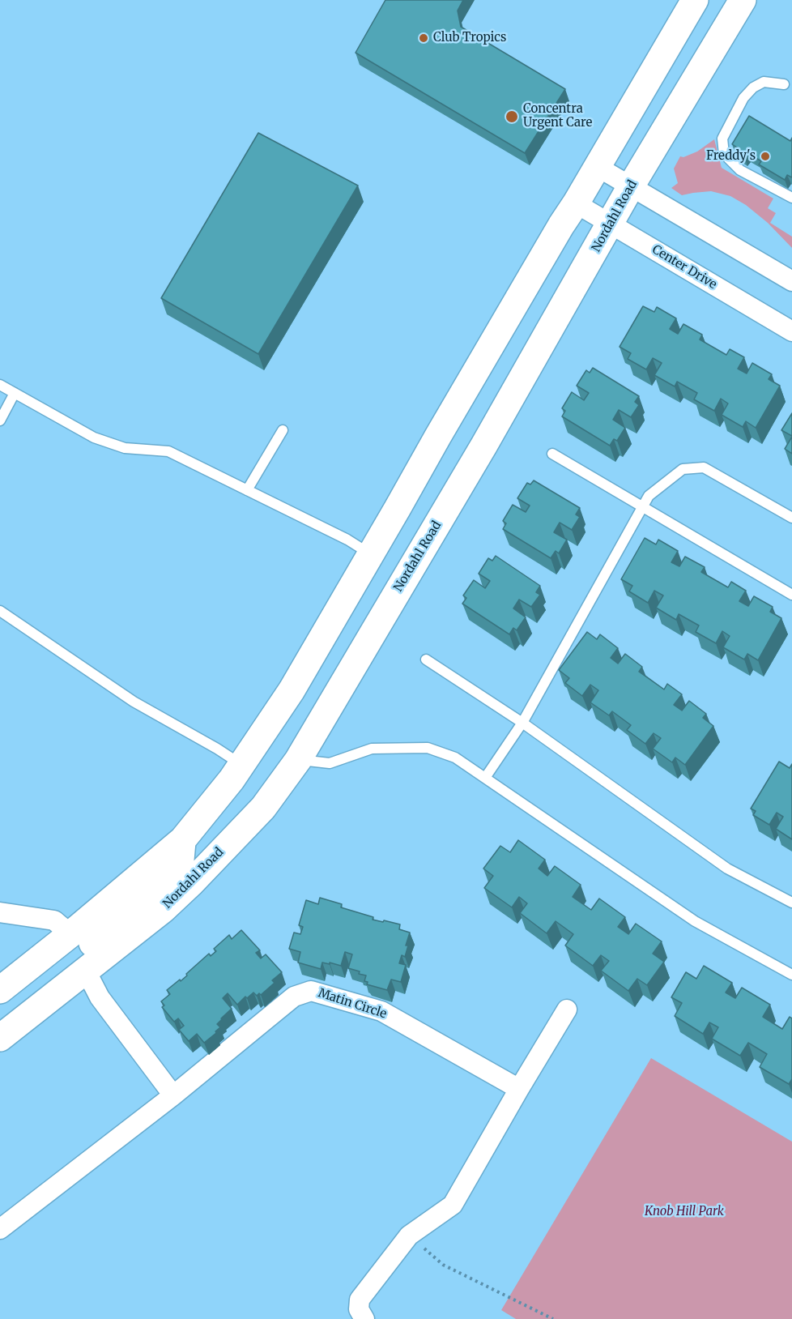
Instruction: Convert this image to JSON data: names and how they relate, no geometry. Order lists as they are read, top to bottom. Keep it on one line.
{"streets":{"main road":["Nordahl Road"],"street":["Center Drive","Matin Circle"]},"crossings":[["Nordahl Road","Center Drive"]],"parks":["Knob Hill Park"],"places":["Club Tropics","Concentra Urgent Care","Freddy's"]}
